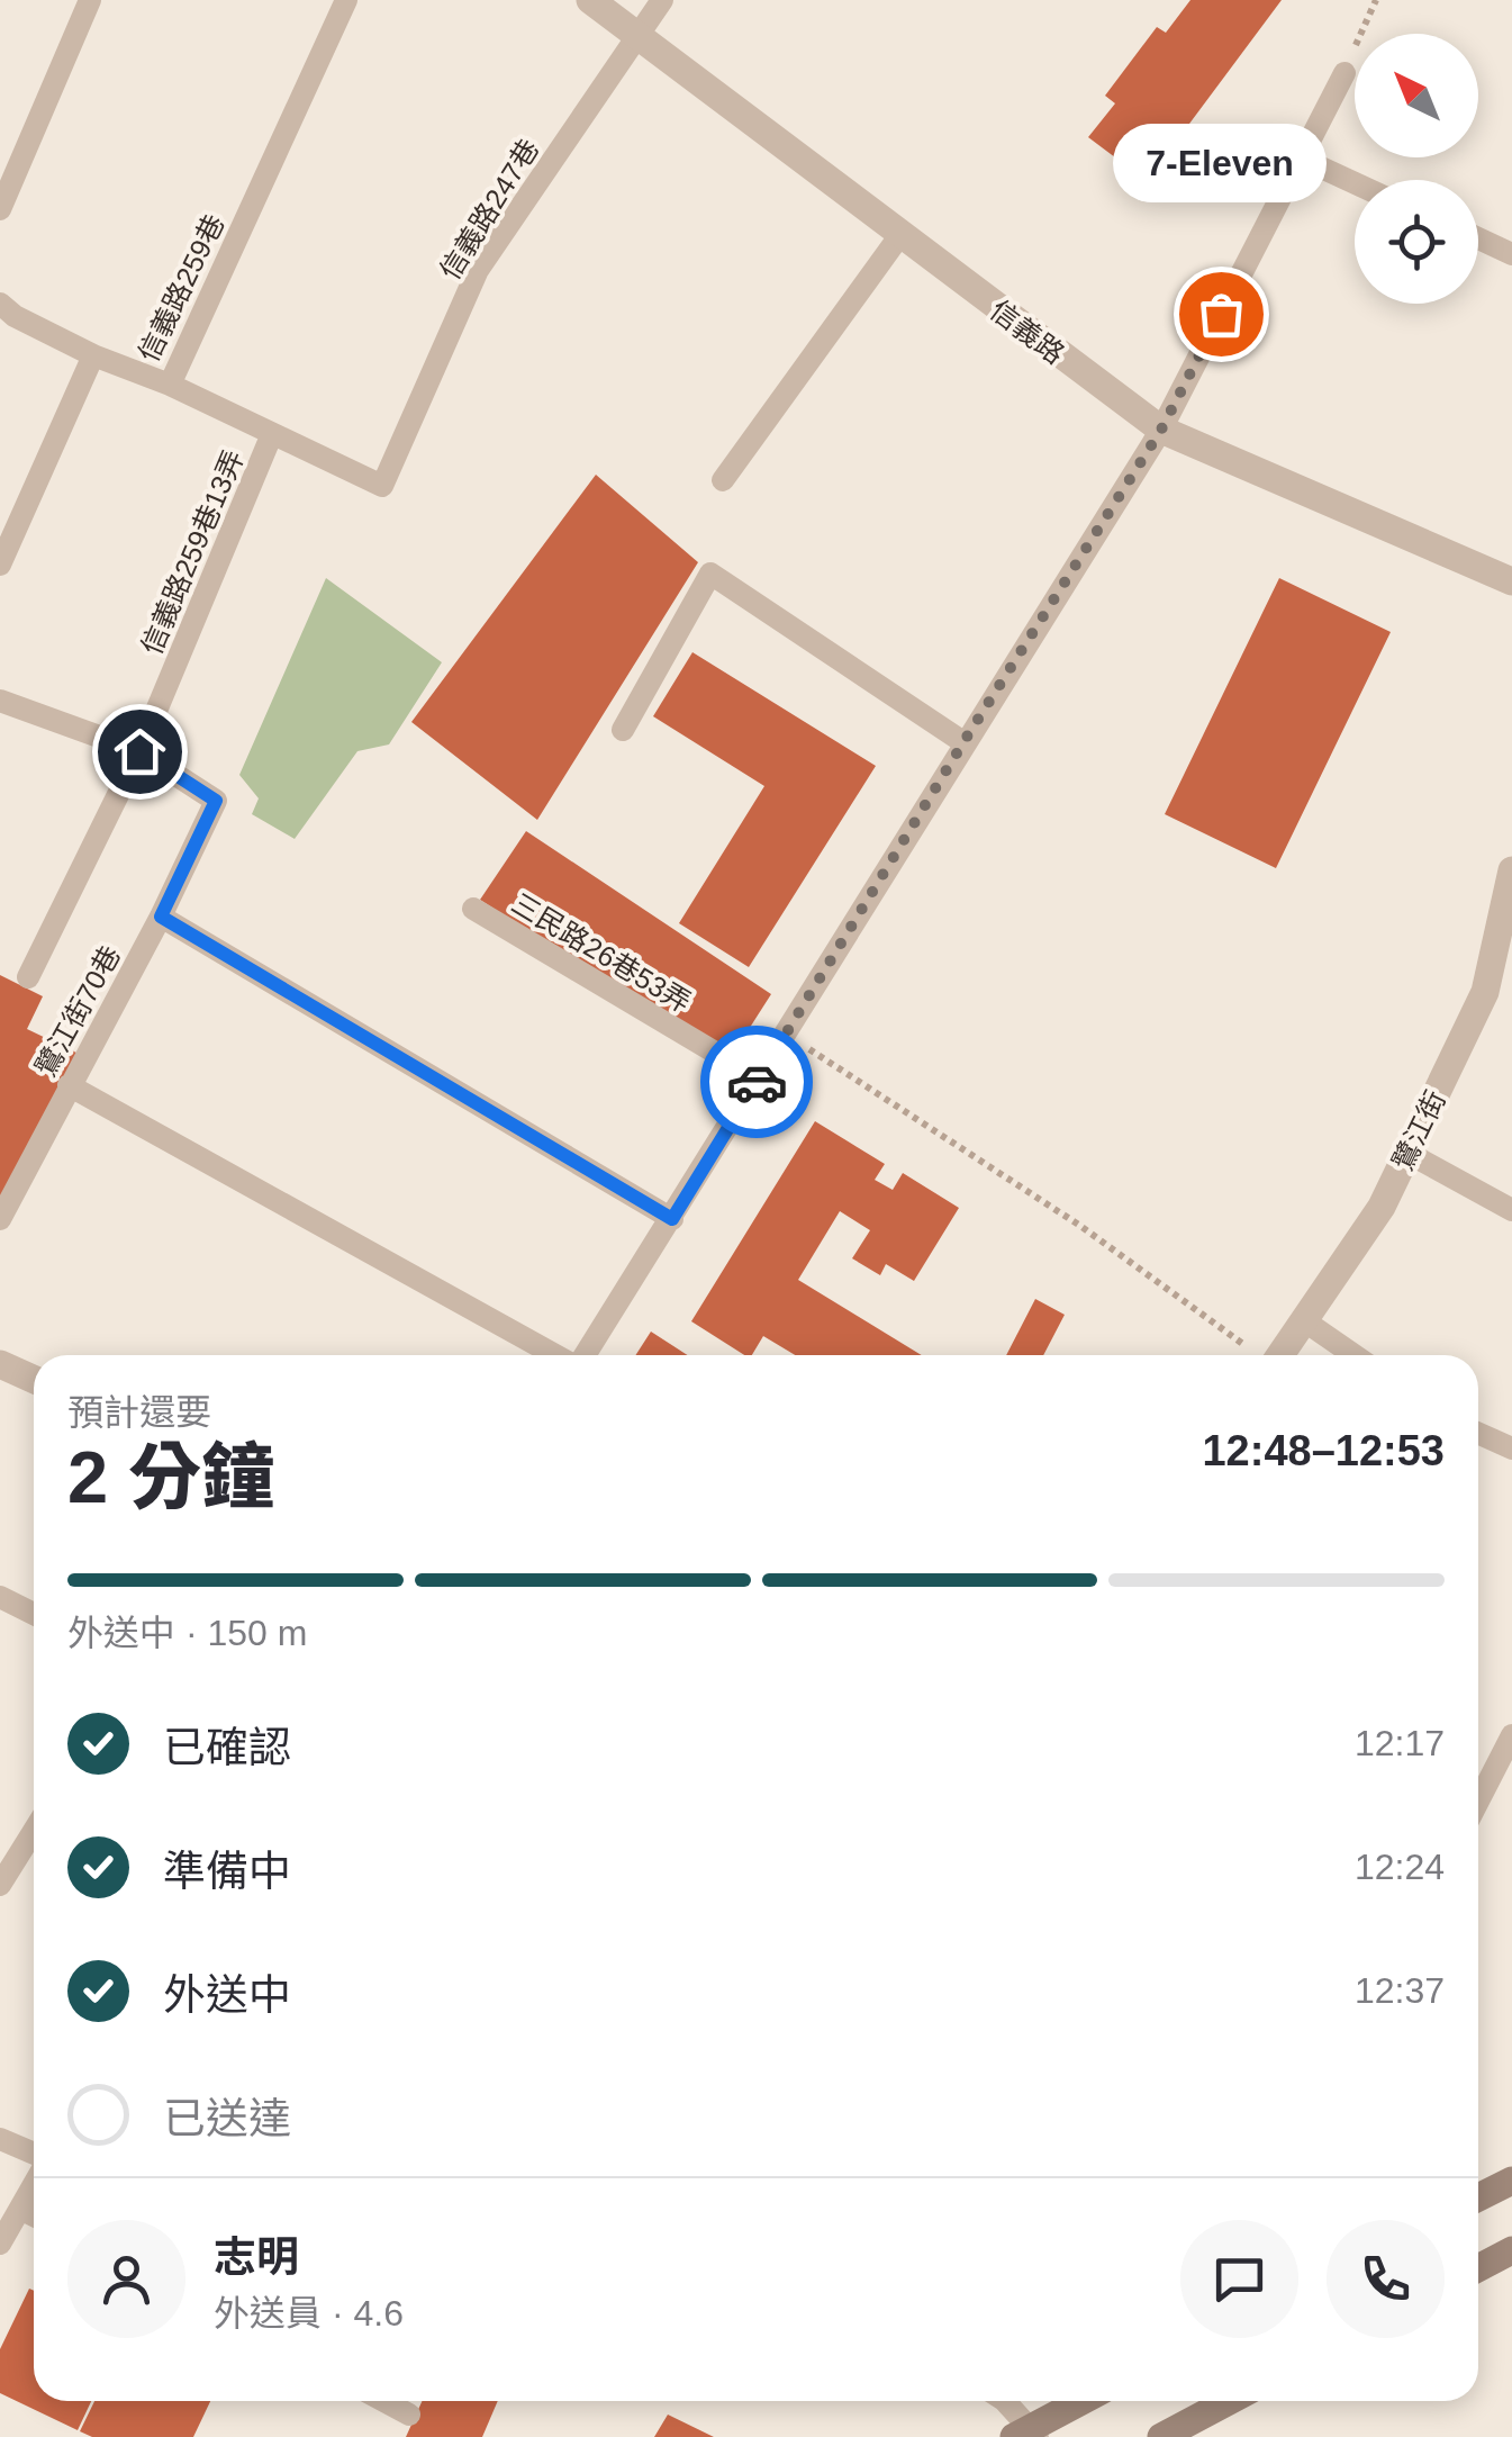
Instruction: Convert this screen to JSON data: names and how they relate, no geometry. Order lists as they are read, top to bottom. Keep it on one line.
{"streets":{"street":["信義路","鷺江街"],"lane":["信義路247巷","信義路259巷","信義路259巷13弄","三民路26巷53弄","鷺江街70巷"]},"crossings":[["信義路247巷","信義路"],["信義路247巷","信義路259巷13弄"],["信義路259巷13弄","鷺江街70巷"]],"places":["7-Eleven"],"north":"top left","page":{"bubble":"7-Eleven","heading":["2 分鐘","預計還要","12:48–12:53"],"panel":["志明","外送員 · 4.6"],"bar":"外送中 · 150 m","list":[["已確認","12:17"],["準備中","12:24"],["外送中","12:37"],"已送達"]}}
